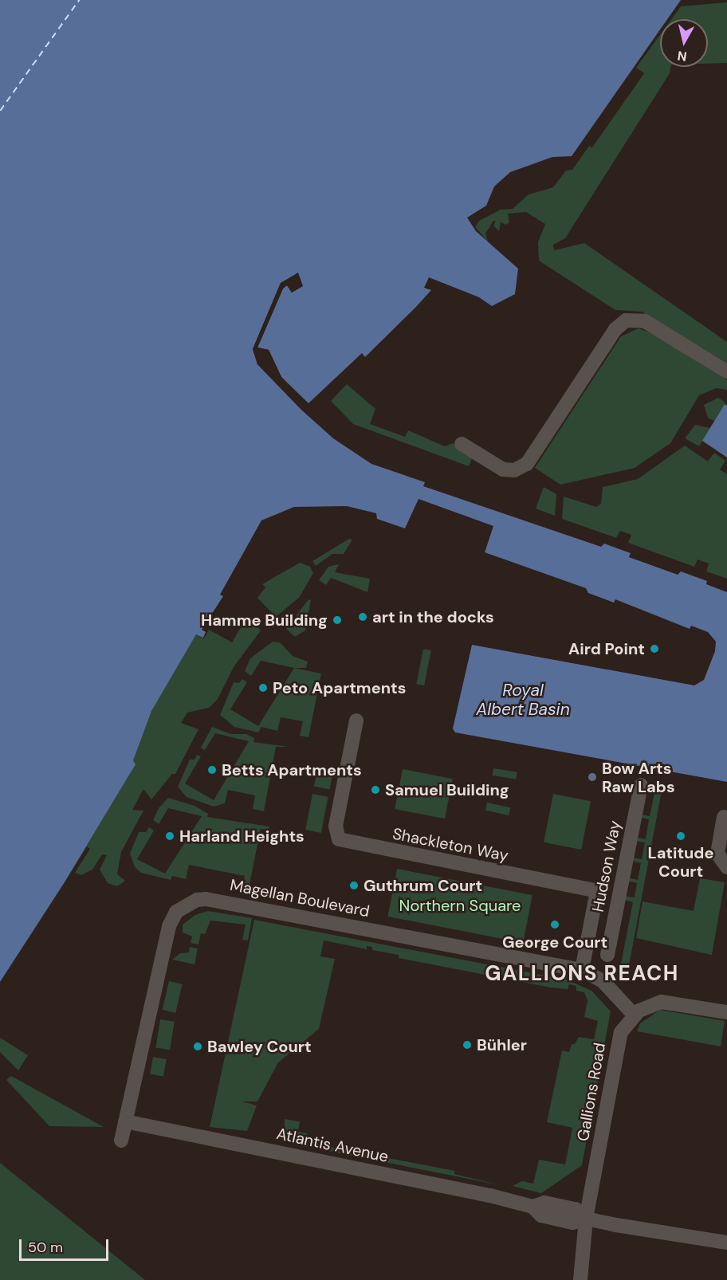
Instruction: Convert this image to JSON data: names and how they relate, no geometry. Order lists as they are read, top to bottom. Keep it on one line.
{"streets":{"street":["Shackleton Way","Hudson Way","Magellan Boulevard","Gallions Road","Atlantis Avenue"]},"crossings":[["Shackleton Way","Magellan Boulevard"],["Magellan Boulevard","Gallions Road"],["Magellan Boulevard","Atlantis Avenue"],["Gallions Road","Atlantis Avenue"]],"districts":["GALLIONS REACH"],"water":["Royal Albert Basin"],"parks":["Northern Square"],"places":["art in the docks","Hamme Building","Aird Point","Peto Apartments","Betts Apartments","Bow Arts Raw Labs","Samuel Building","Harland Heights","Latitude Court","Guthrum Court","George Court","Bühler","Bawley Court"],"scale_bar":"50 m","north":"bottom"}
